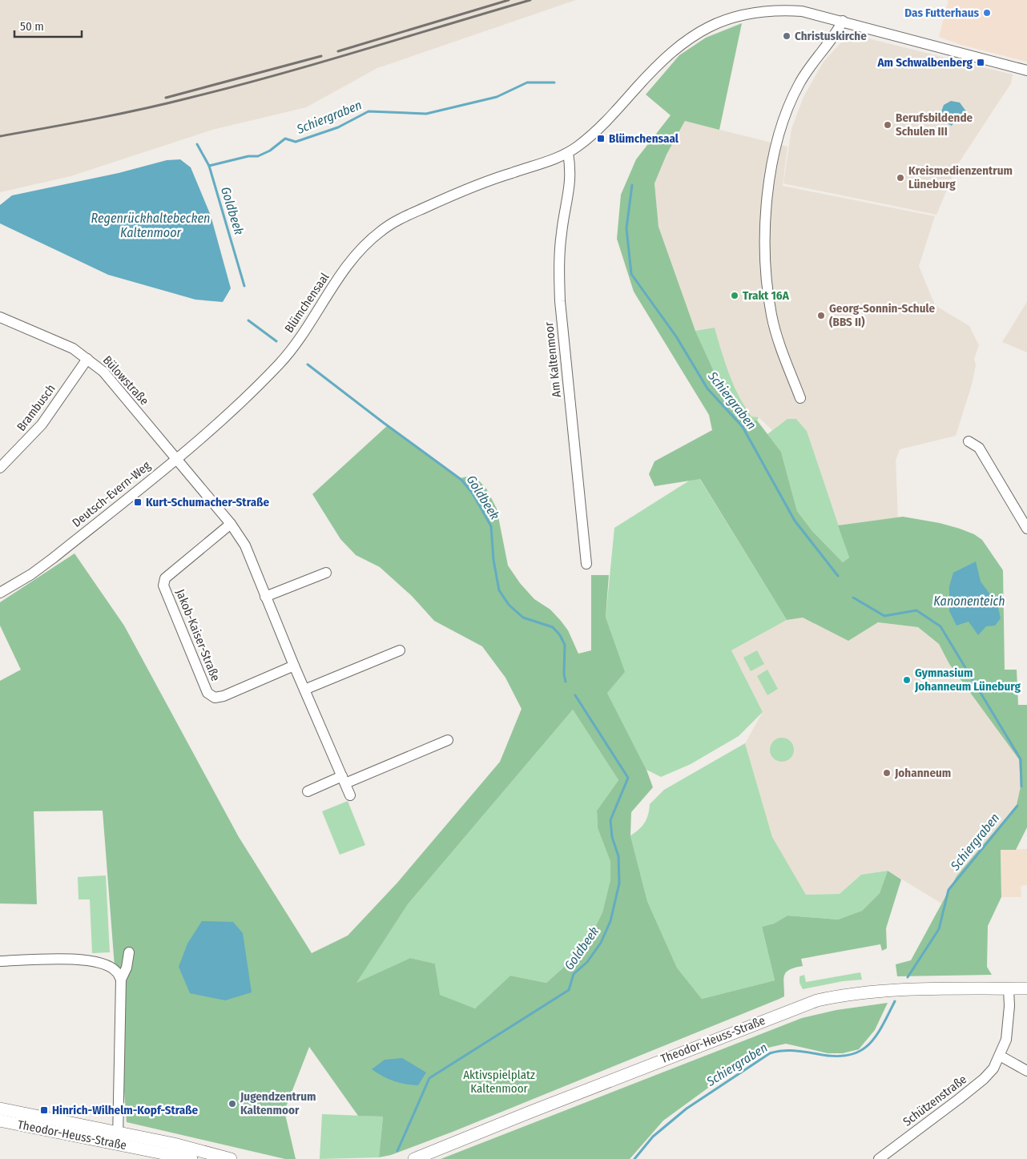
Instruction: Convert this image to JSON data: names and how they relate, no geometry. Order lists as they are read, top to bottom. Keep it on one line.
{"streets":{"main road":["Theodor-Heuss-Straße"],"street":["Blümchensaal","Am Kaltenmoor","Bülowstraße","Brambusch","Deutsch-Evern-Weg","Jakob-Kaiser-Straße","Schützenstraße"]},"crossings":[["Blümchensaal","Am Kaltenmoor"],["Blümchensaal","Deutsch-Evern-Weg"],["Bülowstraße","Brambusch"],["Bülowstraße","Deutsch-Evern-Weg"],["Theodor-Heuss-Straße","Schützenstraße"]],"water":["Schiergraben","Goldbeek","Regenrückhaltebecken Kaltenmoor","Kanonenteich"],"parks":["Aktivspielplatz Kaltenmoor"],"places":{"other":["Das Futterhaus","Christuskirche","Berufsbildende Schulen III","Kreismedienzentrum Lüneburg","Trakt 16A","Georg-Sonnin-Schule (BBS II)","Gymnasium Johanneum Lüneburg","Johanneum","Jugendzentrum Kaltenmoor"],"transit":["Am Schwalbenberg","Blümchensaal","Kurt-Schumacher-Straße","Hinrich-Wilhelm-Kopf-Straße"]},"scale_bar":"50 m"}
